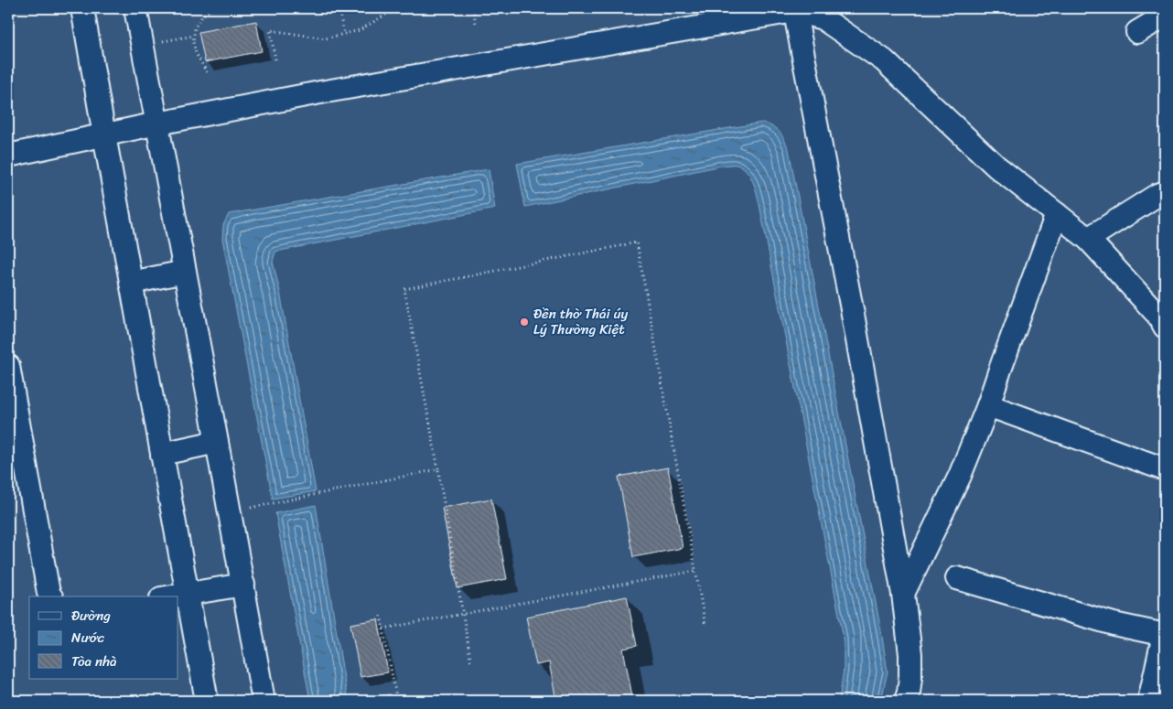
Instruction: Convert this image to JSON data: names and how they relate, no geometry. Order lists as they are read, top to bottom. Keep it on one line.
{"places":["Đền thờ Thái úy Lý Thường Kiệt"],"legend":["Đường","Nước","Tòa nhà"]}
